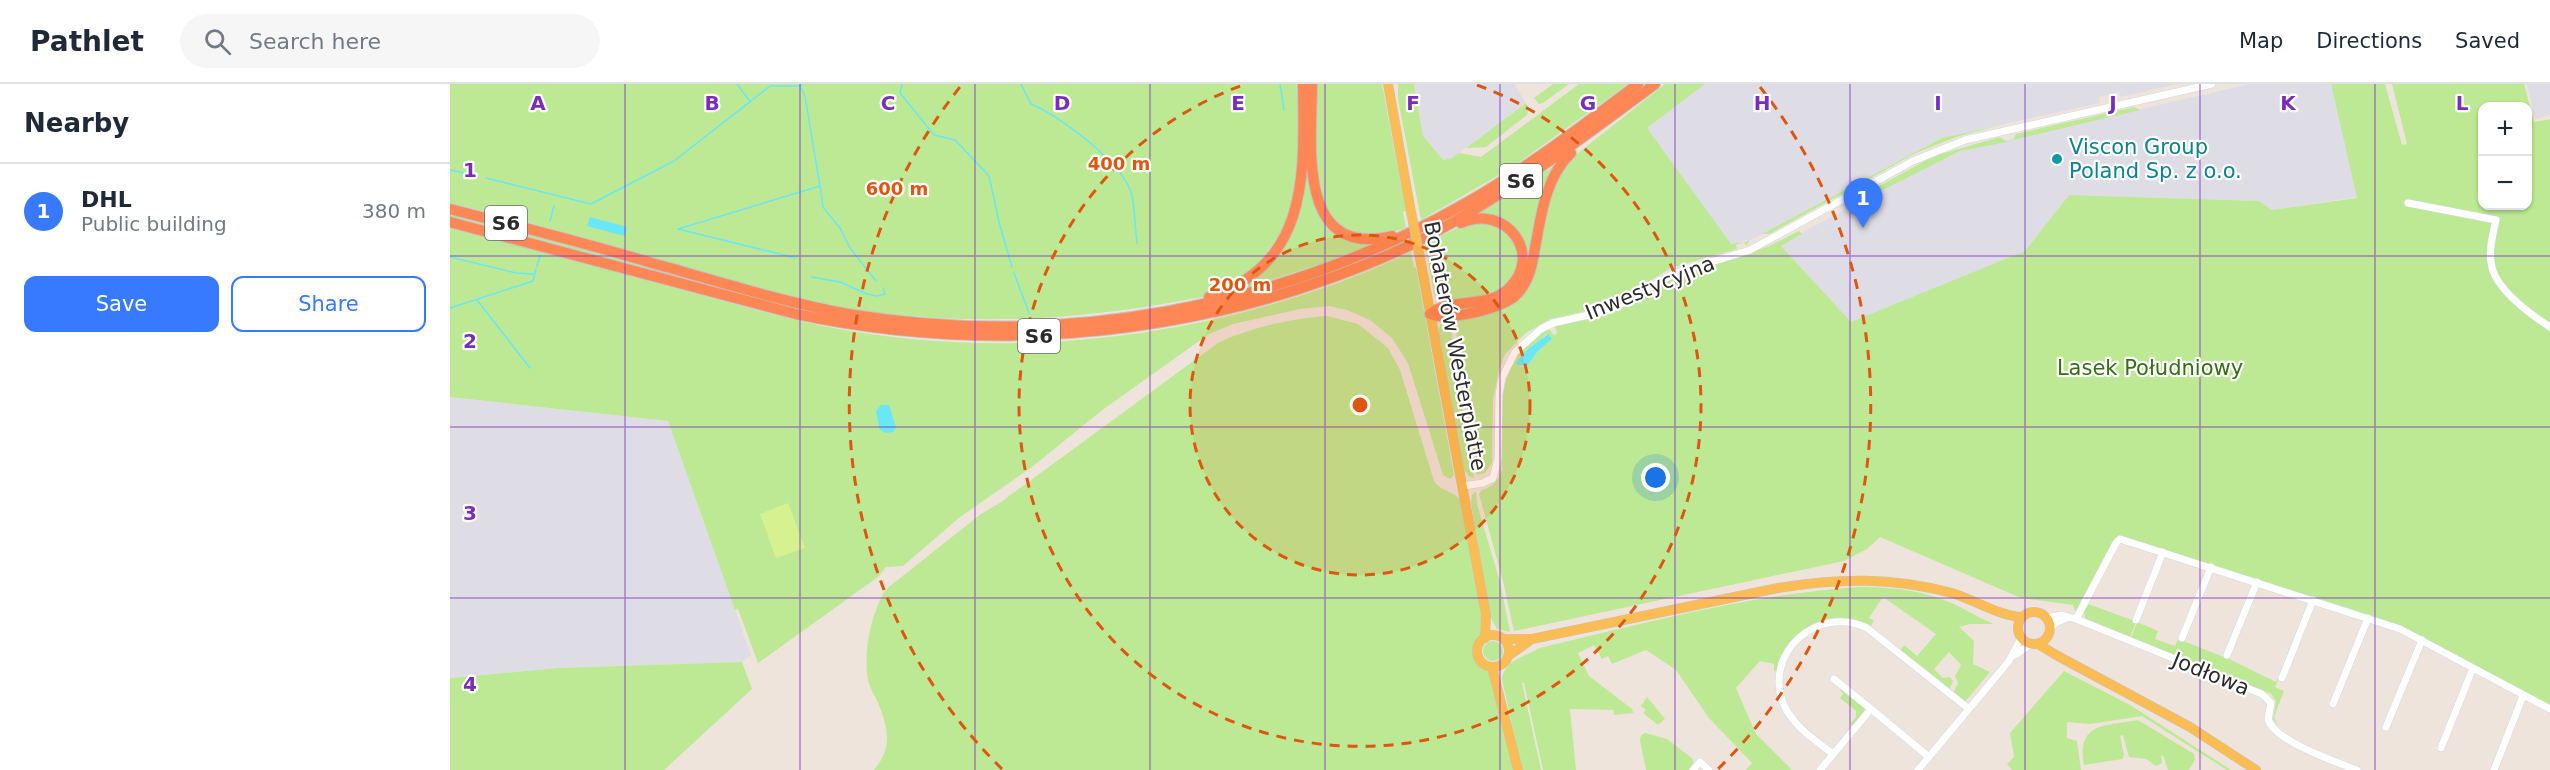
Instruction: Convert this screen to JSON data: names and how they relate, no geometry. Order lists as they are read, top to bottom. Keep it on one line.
{"streets":{"highway":["S6"],"main road":["Bohaterów Westerplatte"],"street":["Inwestycyjna","Jodłowa"]},"crossings":[["Inwestycyjna","Bohaterów Westerplatte"]],"parks":["Lasek Południowy"],"places":["Viscon Group Poland Sp. z o.o."],"page":{"header":"Pathlet","search":"Search here","nav":["Map","Directions","Saved"],"heading":"Nearby","map_buttons":["+","−"],"list":[{"mark":"1","name":"DHL","note":"Public building","value":"380 m"}],"pins":"1","buttons":["Save","Share"]},"grid":{"columns":["A","B","C","D","E","F","G","H","I","J","K","L"],"rows":["1","2","3","4"]},"rings":["400 m","600 m","200 m"]}
